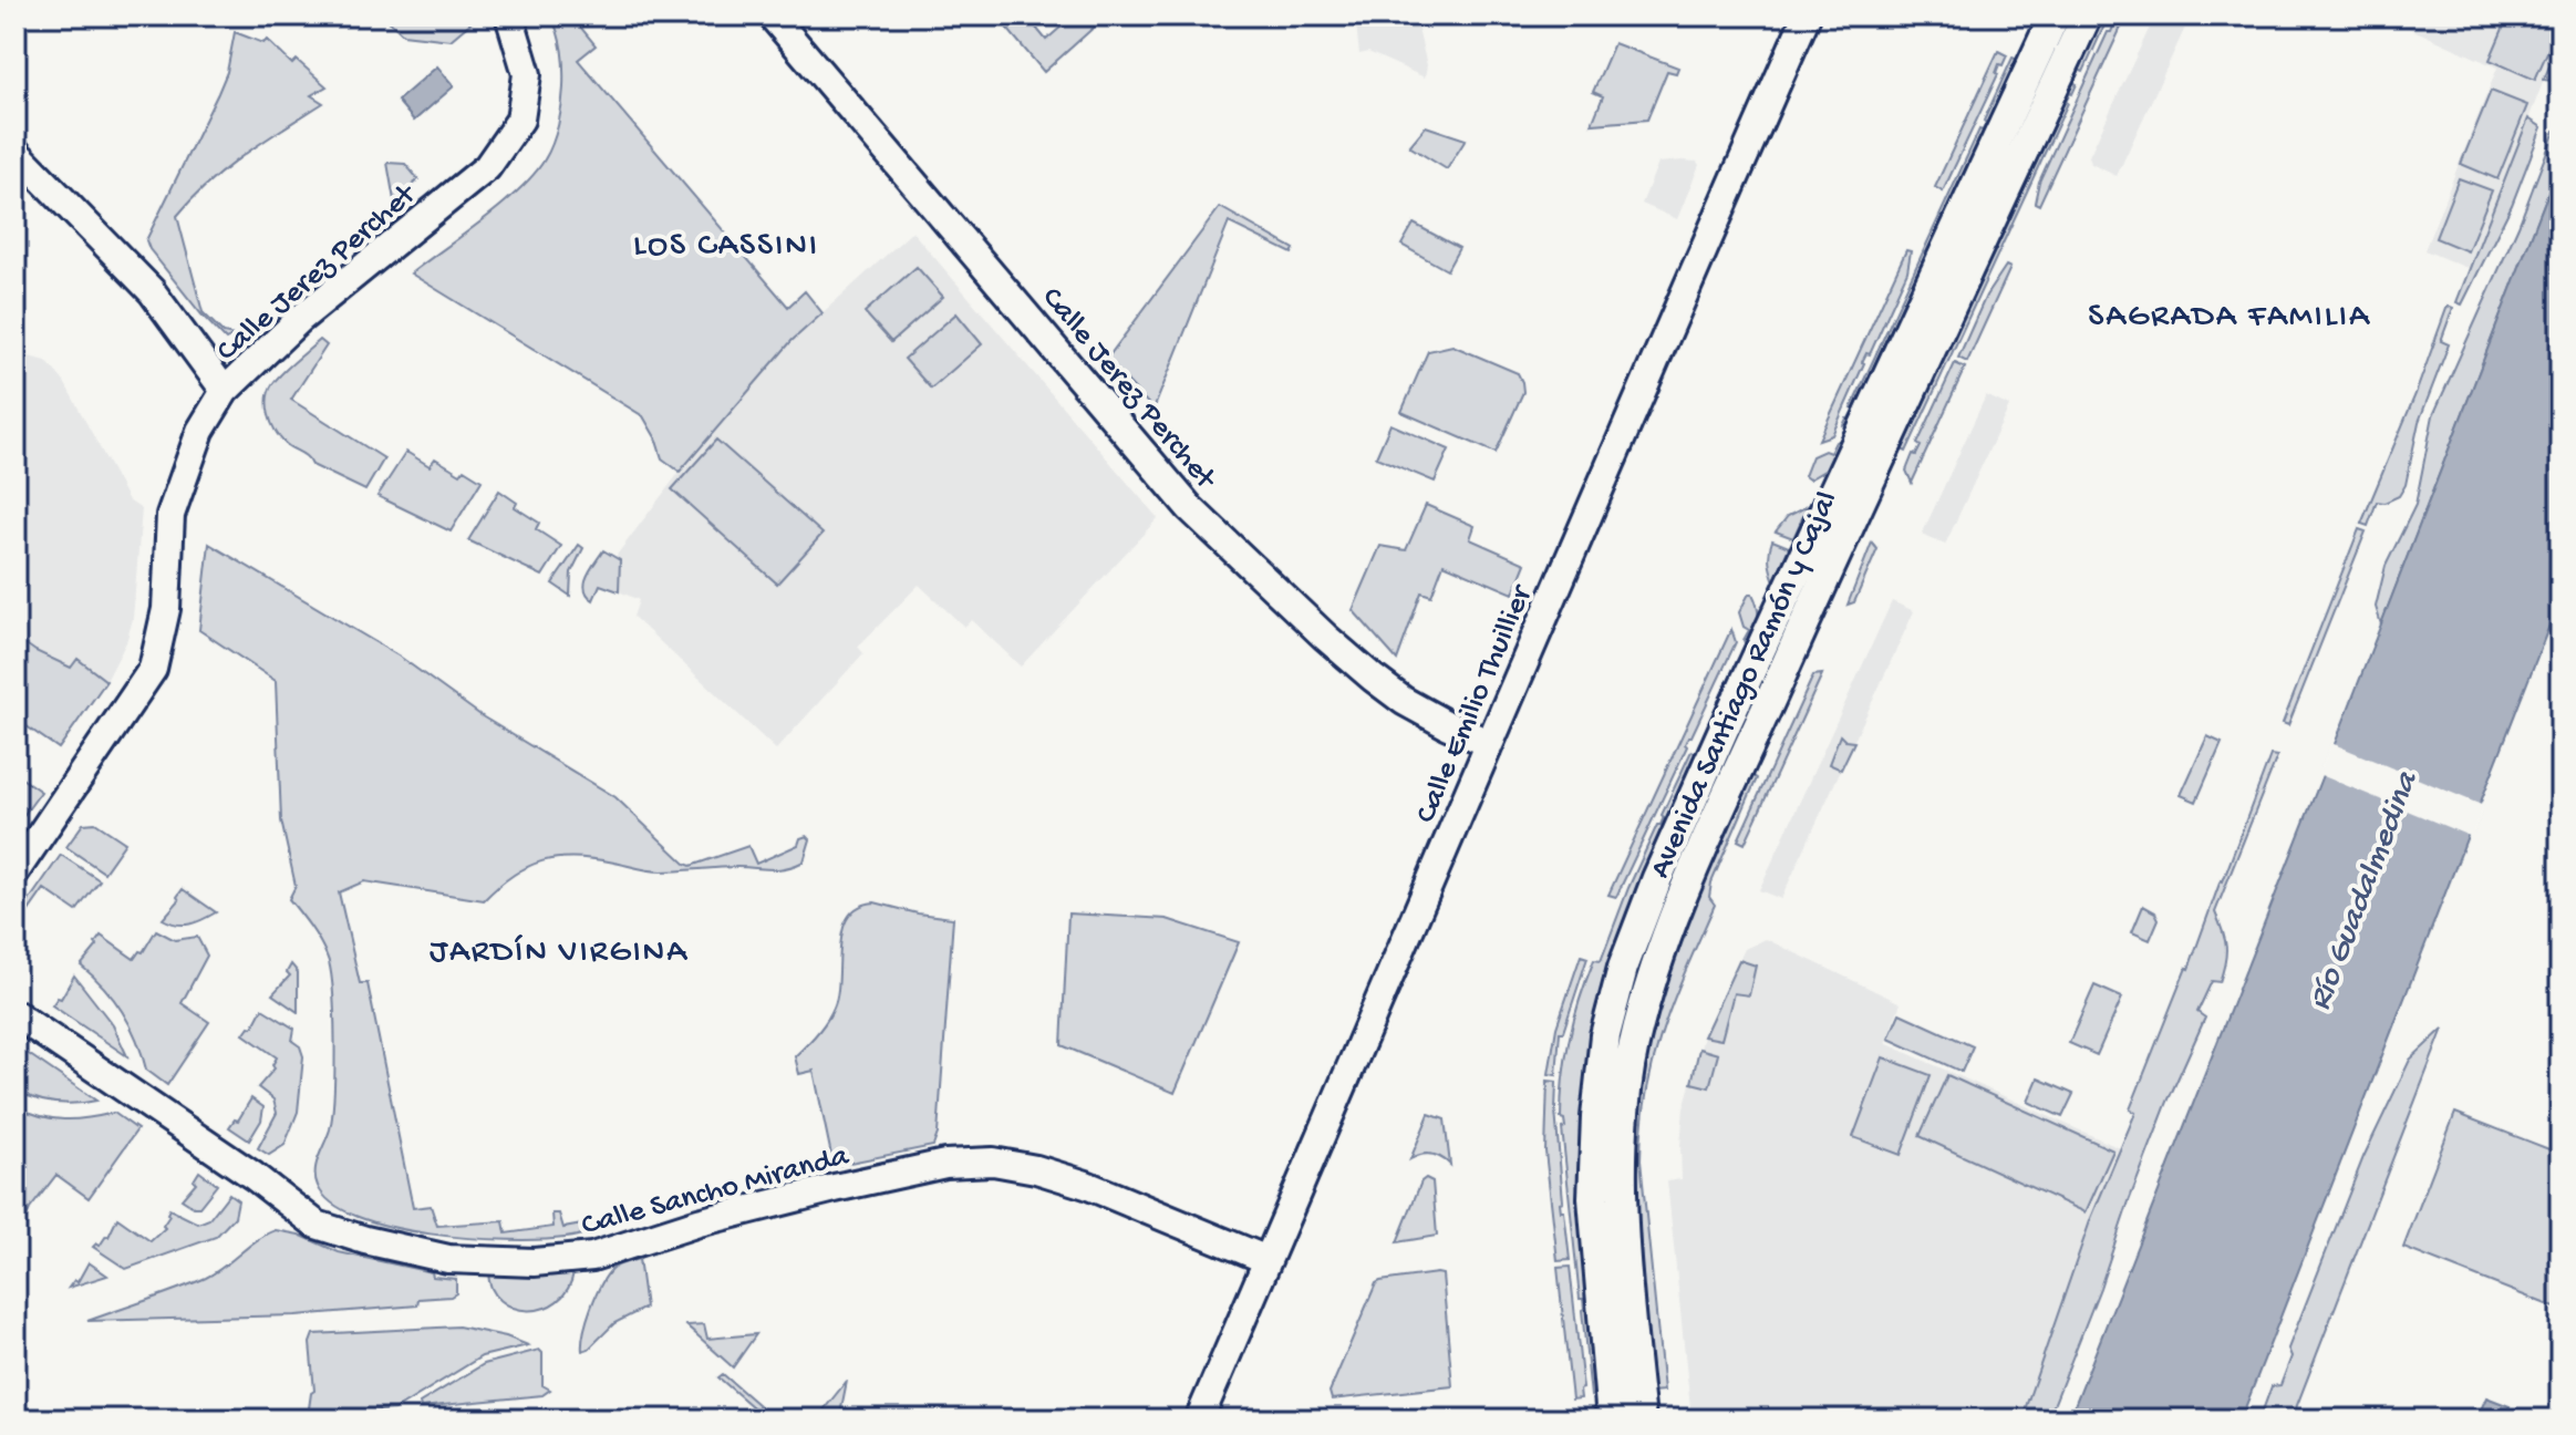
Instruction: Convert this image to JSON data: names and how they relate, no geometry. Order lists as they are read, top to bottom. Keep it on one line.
{"streets":{"main road":["Avenida Santiago Ramón y Cajal"],"street":["Calle Jerez Perchet","Calle Emilio Thuillier","Calle Sancho Miranda"]},"crossings":[["Calle Jerez Perchet","Calle Emilio Thuillier"],["Calle Emilio Thuillier","Calle Sancho Miranda"]],"districts":["LOS CASSINI","SAGRADA FAMILIA","JARDÍN VIRGINA"],"water":["Río Guadalmedina"]}
